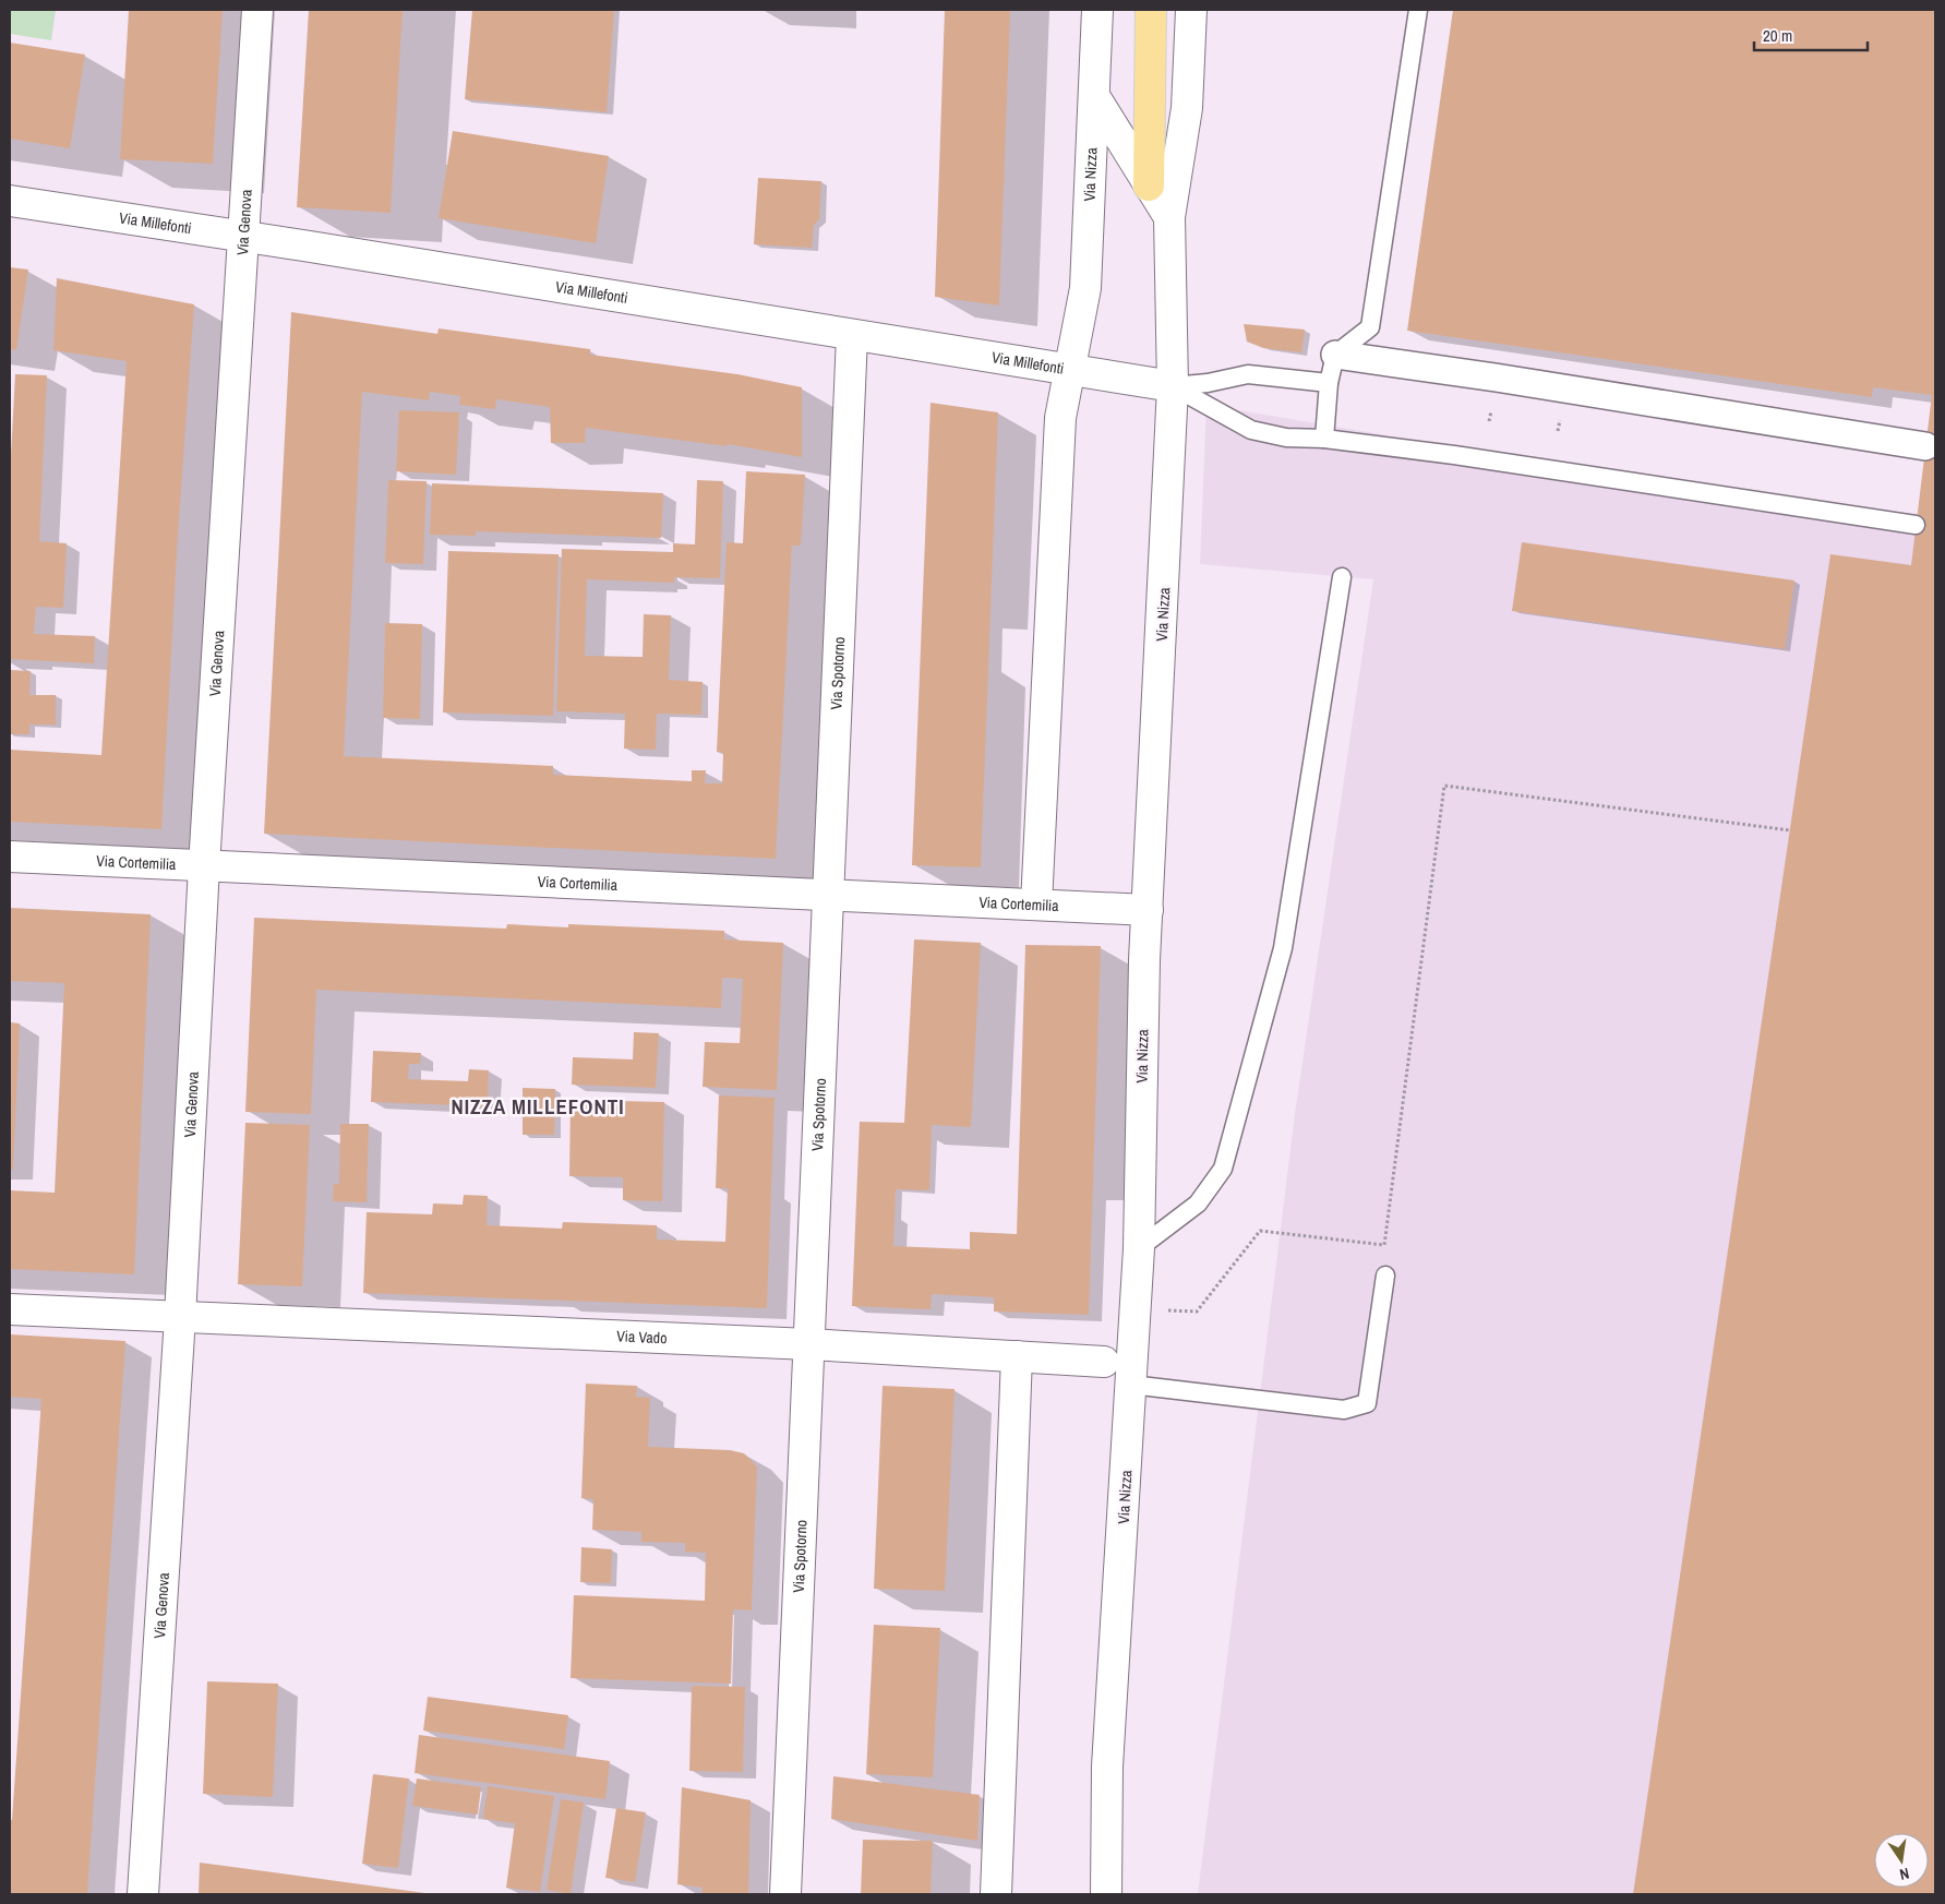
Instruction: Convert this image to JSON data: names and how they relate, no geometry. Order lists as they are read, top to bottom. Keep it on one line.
{"streets":{"street":["Via Nizza","Via Genova","Via Millefonti","Via Spotorno","Via Cortemilia","Via Vado"]},"crossings":[["Via Nizza","Via Millefonti"],["Via Nizza","Via Cortemilia"],["Via Nizza","Via Vado"],["Via Genova","Via Millefonti"],["Via Genova","Via Cortemilia"],["Via Genova","Via Vado"],["Via Millefonti","Via Spotorno"],["Via Spotorno","Via Cortemilia"],["Via Spotorno","Via Vado"]],"districts":["NIZZA MILLEFONTI"],"scale_bar":"20 m","north":"bottom"}
